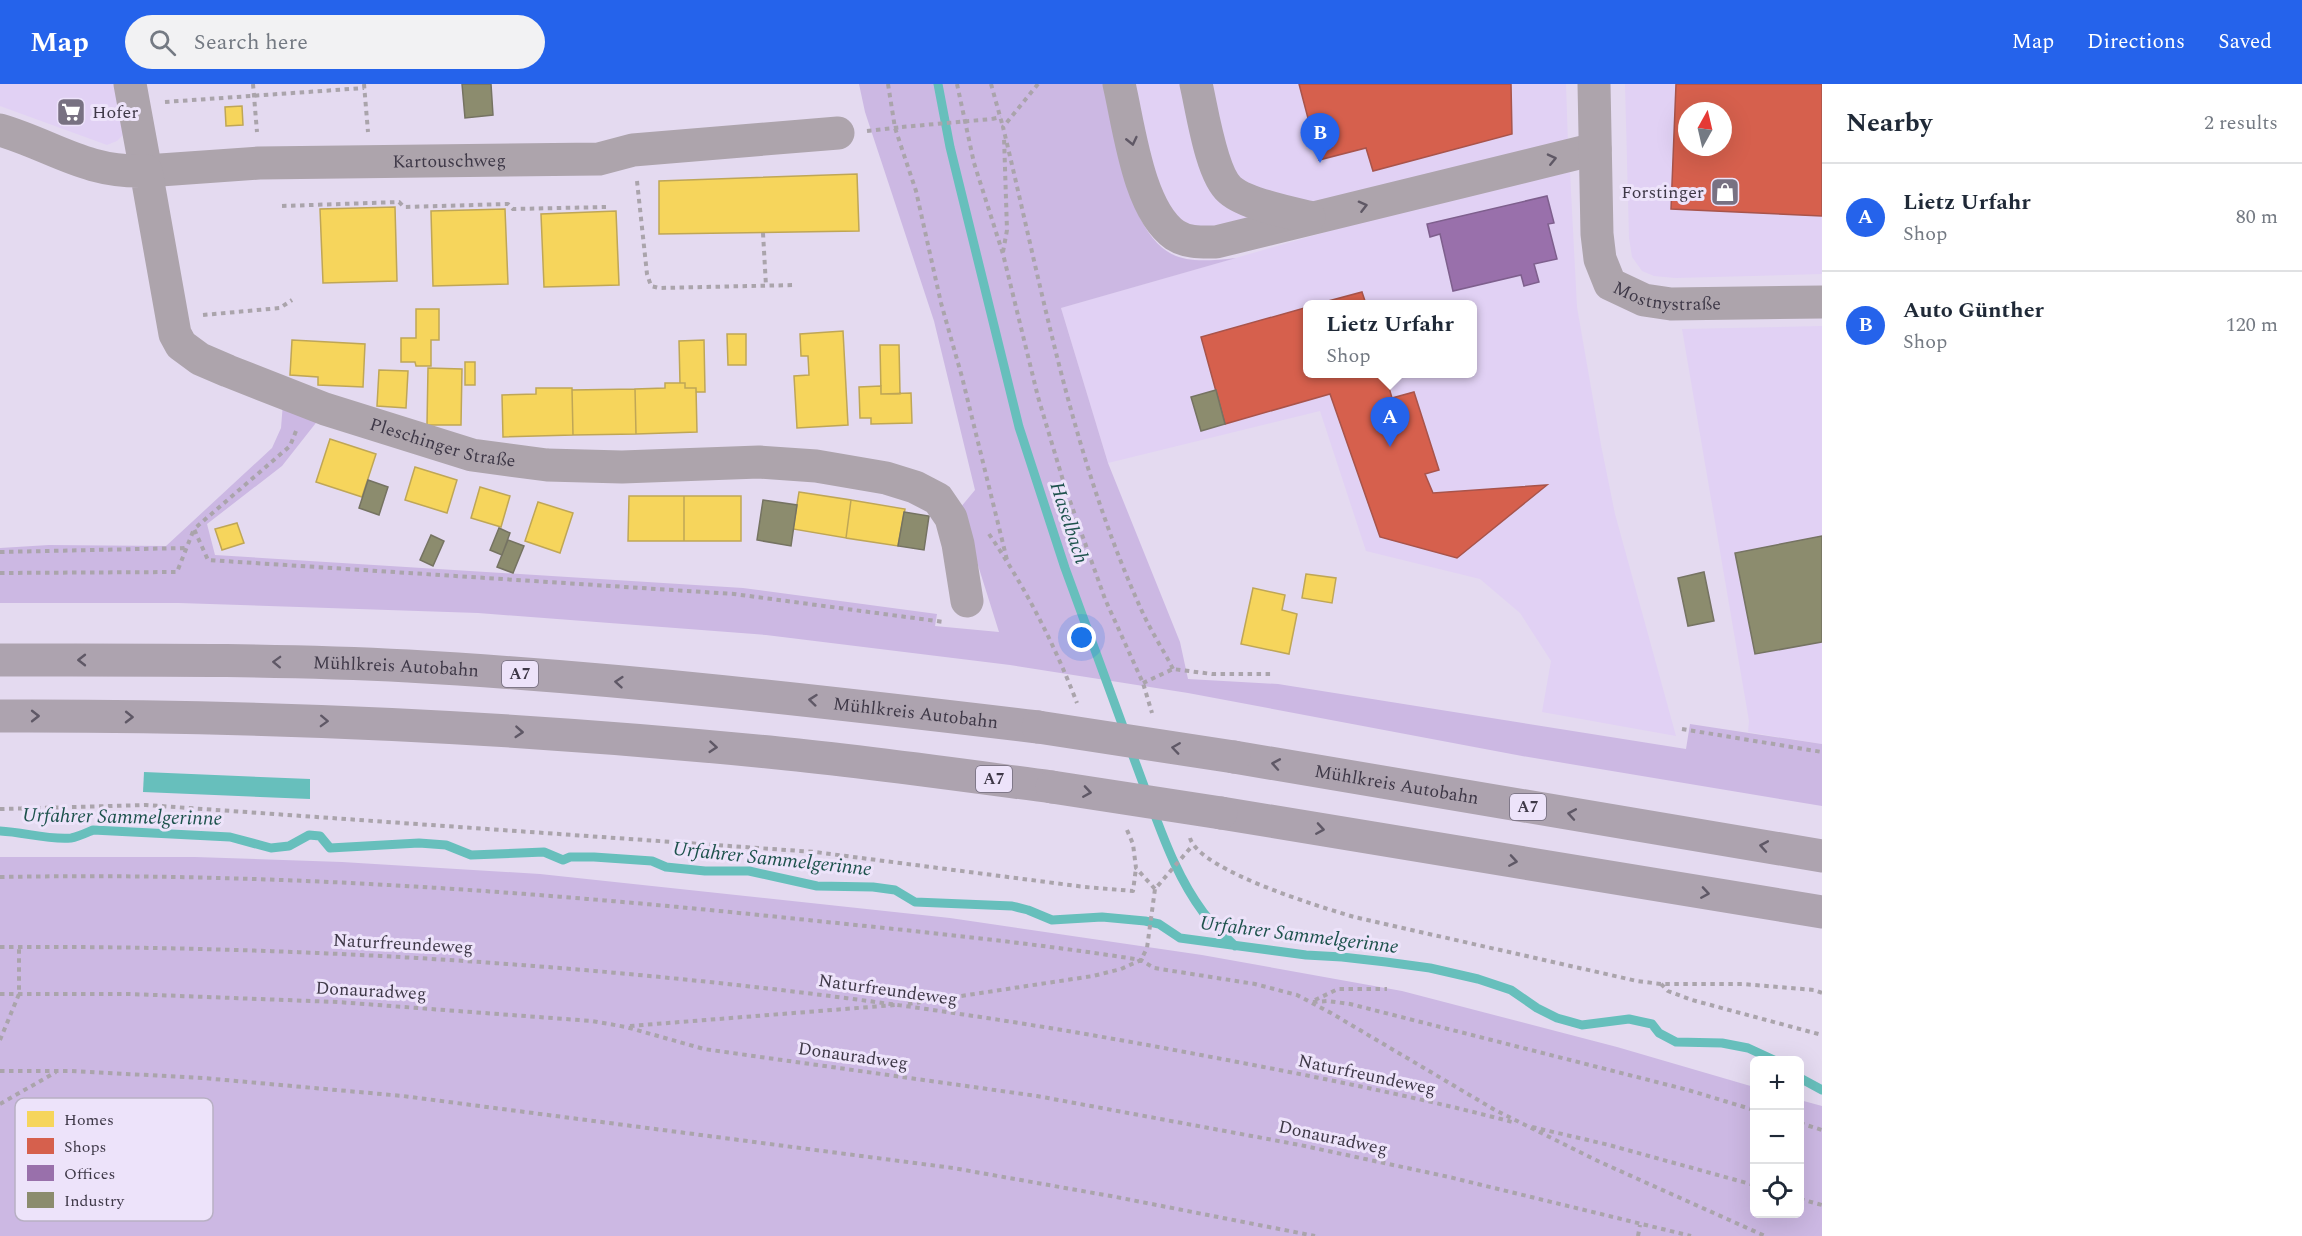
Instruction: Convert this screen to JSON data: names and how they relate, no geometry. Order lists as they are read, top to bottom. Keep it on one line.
{"streets":{"highway":["Mühlkreis Autobahn","A7"],"street":["Kartouschweg","Mostnystraße","Pleschinger Straße"],"path":["Naturfreundeweg","Donauradweg"]},"crossings":[["Kartouschweg","Pleschinger Straße"]],"water":["Haselbach","Urfahrer Sammelgerinne"],"places":{"supermarket":["Hofer"],"shop":["Forstinger"]},"legend":["Homes","Shops","Offices","Industry"],"north":"top","page":{"header":"Map","search":"Search here","nav":["Map","Directions","Saved"],"heading":["Nearby","2 results"],"pins":["B","A"],"list":[{"mark":"A","name":"Lietz Urfahr","note":"Shop","value":"80 m"},{"mark":"B","name":"Auto Günther","note":"Shop","value":"120 m"}],"popup":["Lietz Urfahr","Shop"],"map_buttons":["+","−"]}}
